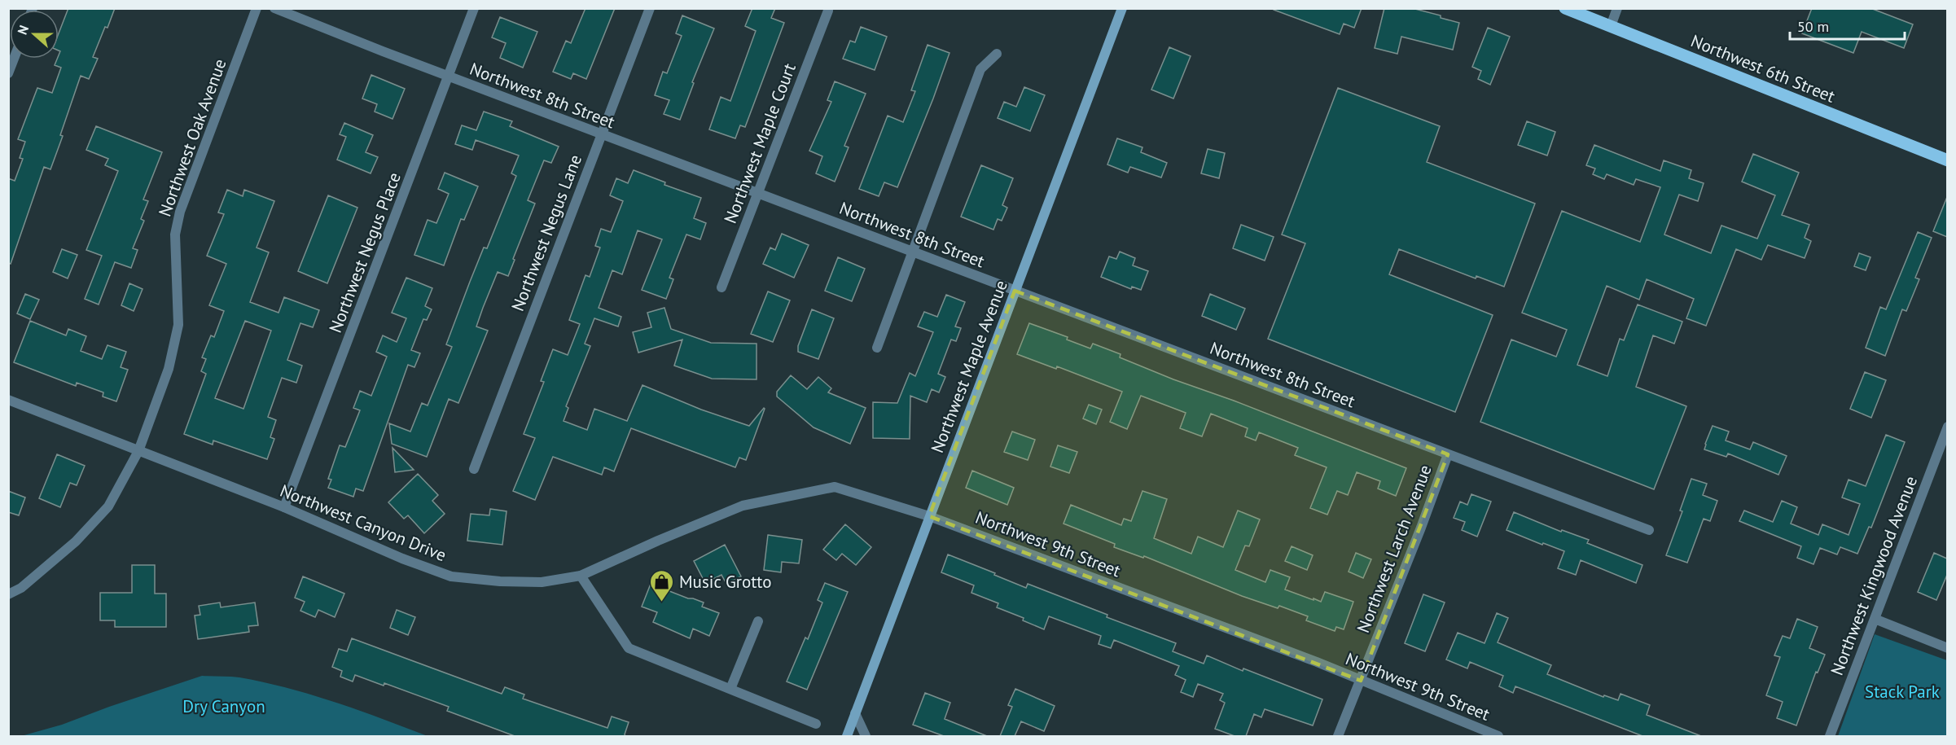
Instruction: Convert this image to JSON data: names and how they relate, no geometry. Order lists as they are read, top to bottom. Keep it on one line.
{"streets":{"main road":["Northwest 6th Street","Northwest Maple Avenue"],"street":["Northwest 8th Street","Northwest Oak Avenue","Northwest Maple Court","Northwest Negus Lane","Northwest Negus Place","Northwest Canyon Drive","Northwest 9th Street","Northwest Larch Avenue","Northwest Kingwood Avenue"]},"crossings":[["Northwest 8th Street","Northwest Maple Court"],["Northwest 8th Street","Northwest Negus Lane"],["Northwest 8th Street","Northwest Negus Place"],["Northwest 8th Street","Northwest Maple Avenue"],["Northwest 8th Street","Northwest Larch Avenue"],["Northwest Oak Avenue","Northwest Canyon Drive"],["Northwest Negus Place","Northwest Canyon Drive"],["Northwest Maple Avenue","Northwest 9th Street"],["Northwest Canyon Drive","Northwest 9th Street"],["Northwest 9th Street","Northwest Larch Avenue"]],"parks":["Stack Park","Dry Canyon"],"places":{"shop":["Music Grotto"]},"scale_bar":"50 m","north":"left"}
